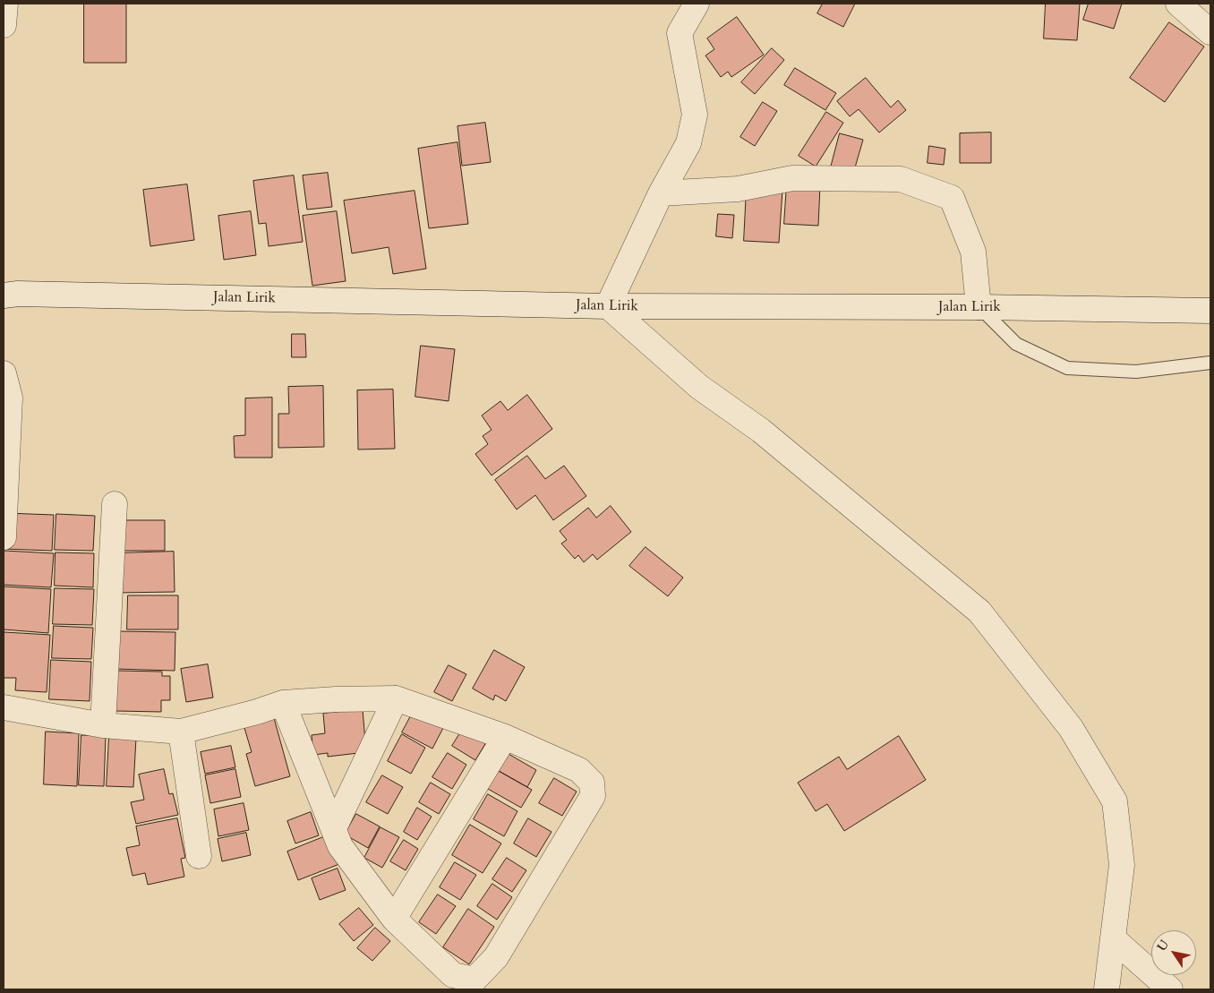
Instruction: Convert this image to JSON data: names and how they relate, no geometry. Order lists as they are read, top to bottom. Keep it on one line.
{"streets":{"street":["Jalan Lirik"]},"north":"top left"}
